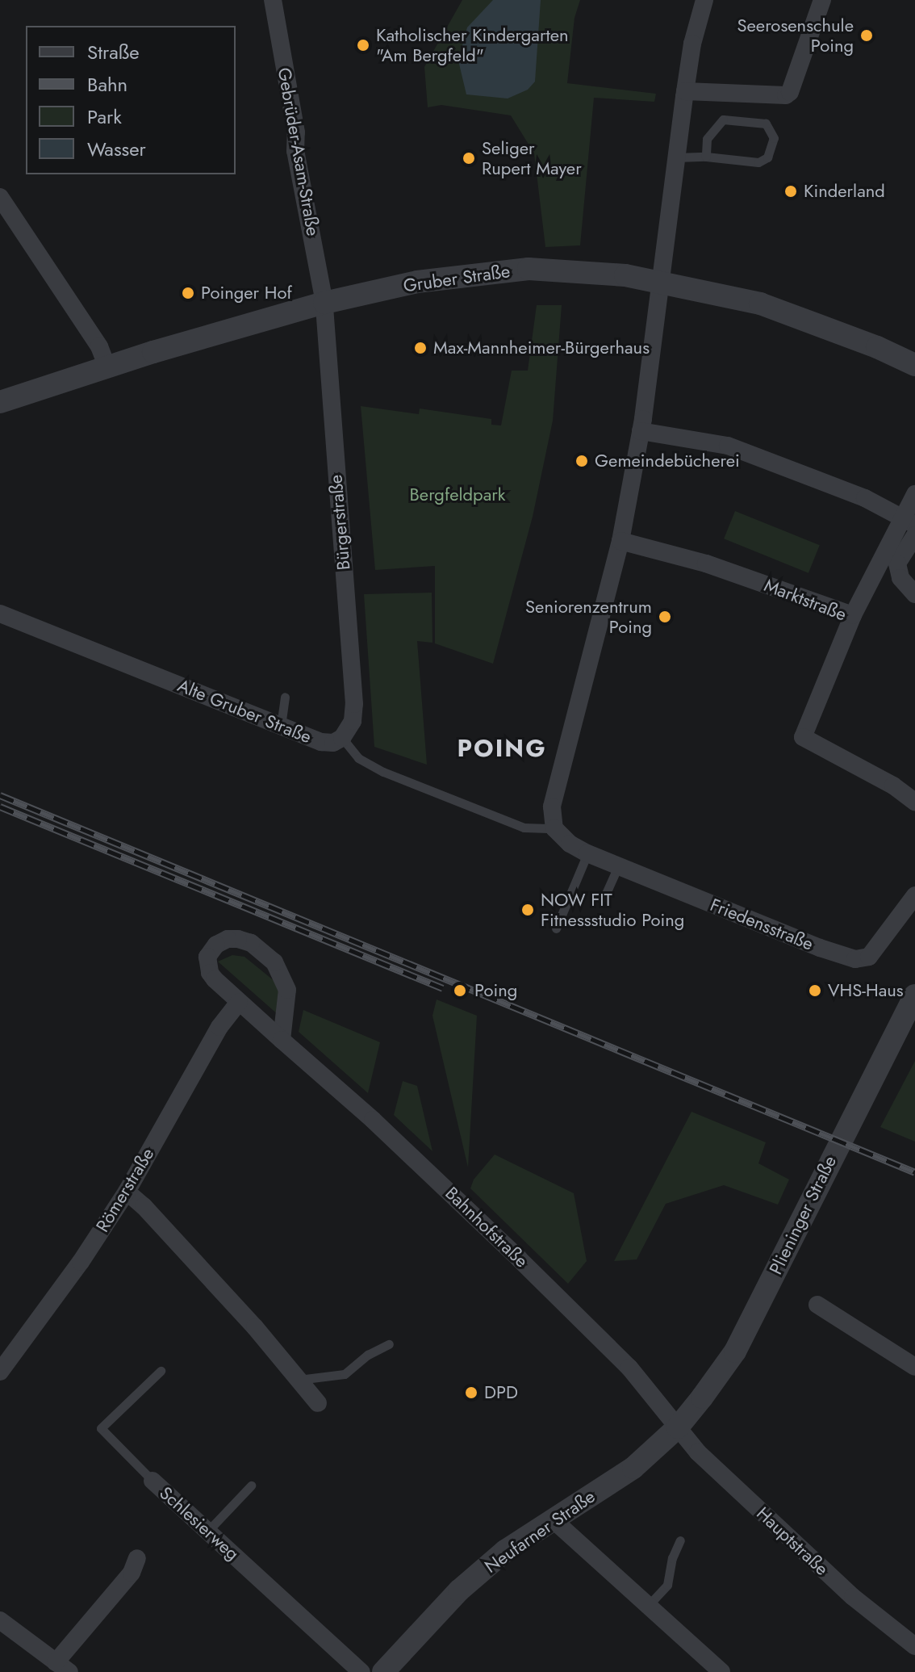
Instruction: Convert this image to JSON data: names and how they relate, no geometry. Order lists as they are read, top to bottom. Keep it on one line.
{"streets":{"street":["Gebrüder-Asam-Straße","Gruber Straße","Bürgerstraße","Marktstraße","Alte Gruber Straße","Friedensstraße","Römerstraße","Plieninger Straße","Bahnhofstraße","Schlesierweg","Neufarner Straße","Hauptstraße"]},"crossings":[["Gebrüder-Asam-Straße","Gruber Straße"],["Gebrüder-Asam-Straße","Bürgerstraße"],["Gruber Straße","Bürgerstraße"],["Bürgerstraße","Alte Gruber Straße"],["Römerstraße","Bahnhofstraße"],["Plieninger Straße","Bahnhofstraße"],["Plieninger Straße","Neufarner Straße"],["Plieninger Straße","Hauptstraße"],["Bahnhofstraße","Neufarner Straße"],["Bahnhofstraße","Hauptstraße"],["Neufarner Straße","Hauptstraße"]],"districts":["POING"],"parks":["Bergfeldpark"],"places":["Seerosenschule Poing","Katholischer Kindergarten \"Am Bergfeld\"","Seliger Rupert Mayer","Kinderland","Poinger Hof","Max-Mannheimer-Bürgerhaus","Gemeindebücherei","Seniorenzentrum Poing","NOW FIT Fitnessstudio Poing","Poing","VHS-Haus","DPD"],"legend":["Straße","Bahn","Park","Wasser"]}
